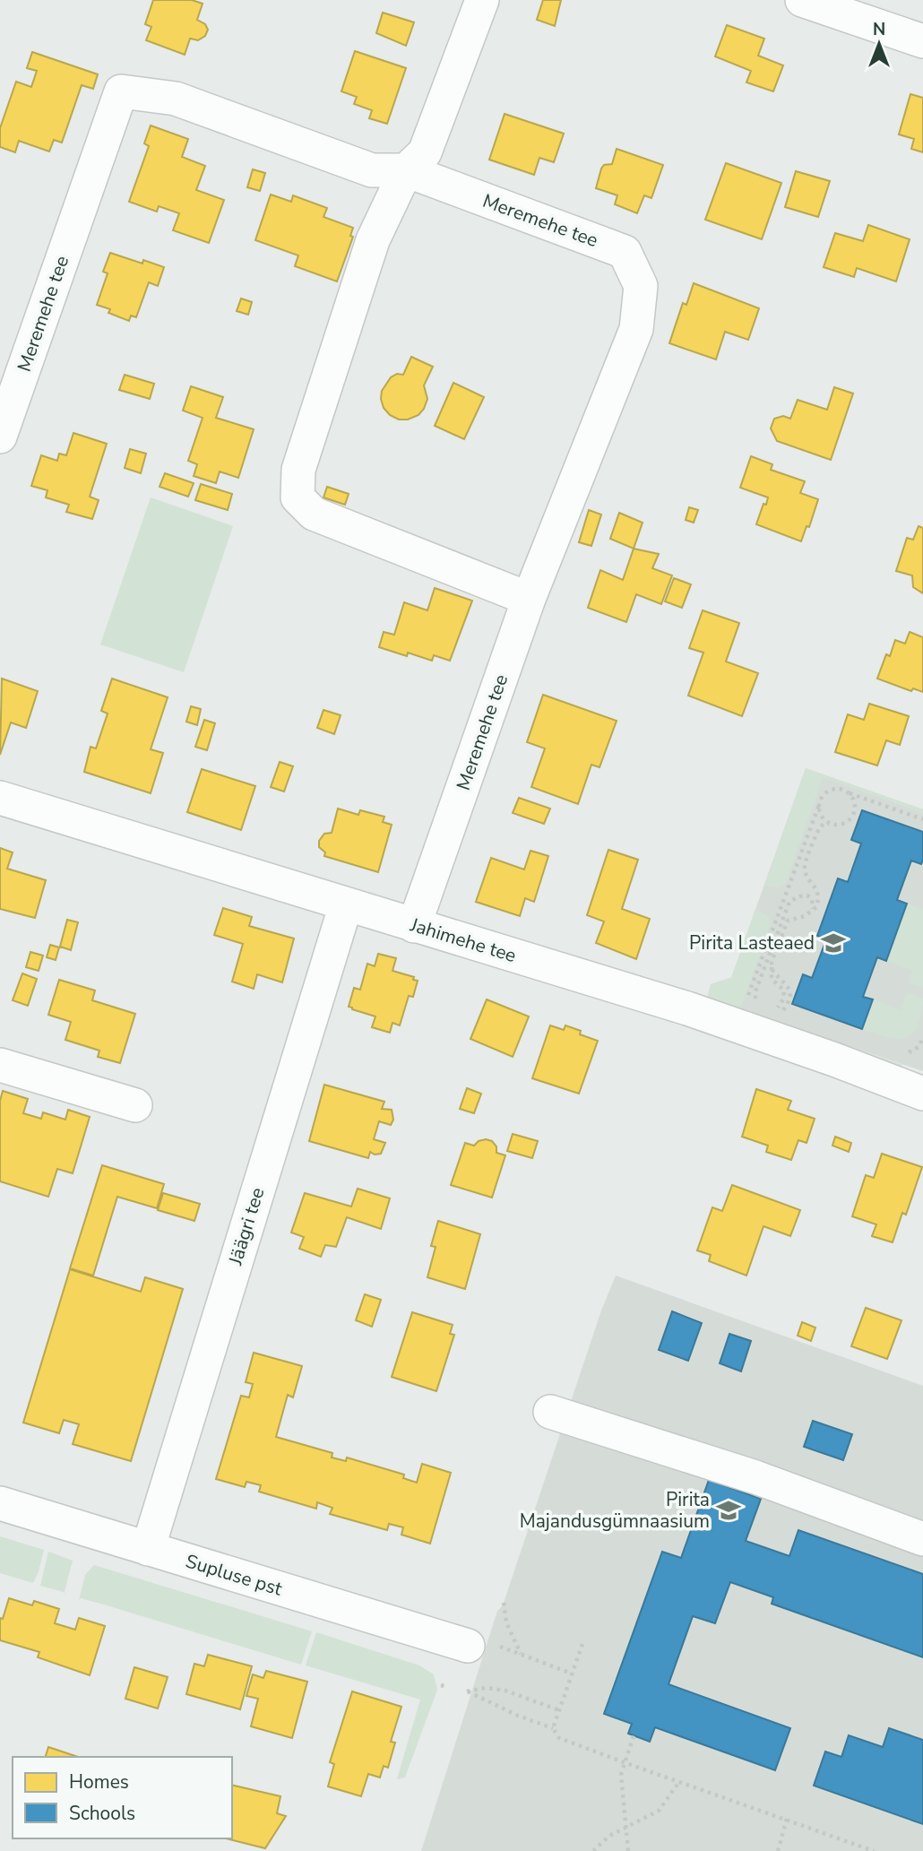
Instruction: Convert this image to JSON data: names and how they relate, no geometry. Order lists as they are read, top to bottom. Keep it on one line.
{"streets":{"street":["Meremehe tee","Jahimehe tee","Jäägri tee","Supluse pst"]},"crossings":[["Meremehe tee","Jahimehe tee"],["Jahimehe tee","Jäägri tee"],["Jäägri tee","Supluse pst"]],"places":{"school or university":["Pirita Lasteaed","Pirita Majandusgümnaasium"]},"legend":["Homes","Schools"],"north":"top"}
